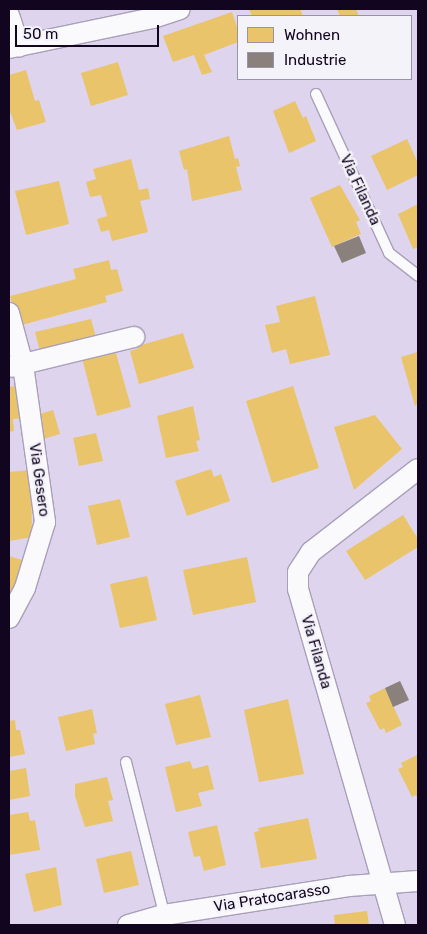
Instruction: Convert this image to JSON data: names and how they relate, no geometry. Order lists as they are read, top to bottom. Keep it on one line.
{"streets":{"street":["Via Filanda","Via Gesero","Via Pratocarasso"]},"crossings":[["Via Filanda","Via Pratocarasso"]],"legend":["Wohnen","Industrie"],"scale_bar":"50 m"}
